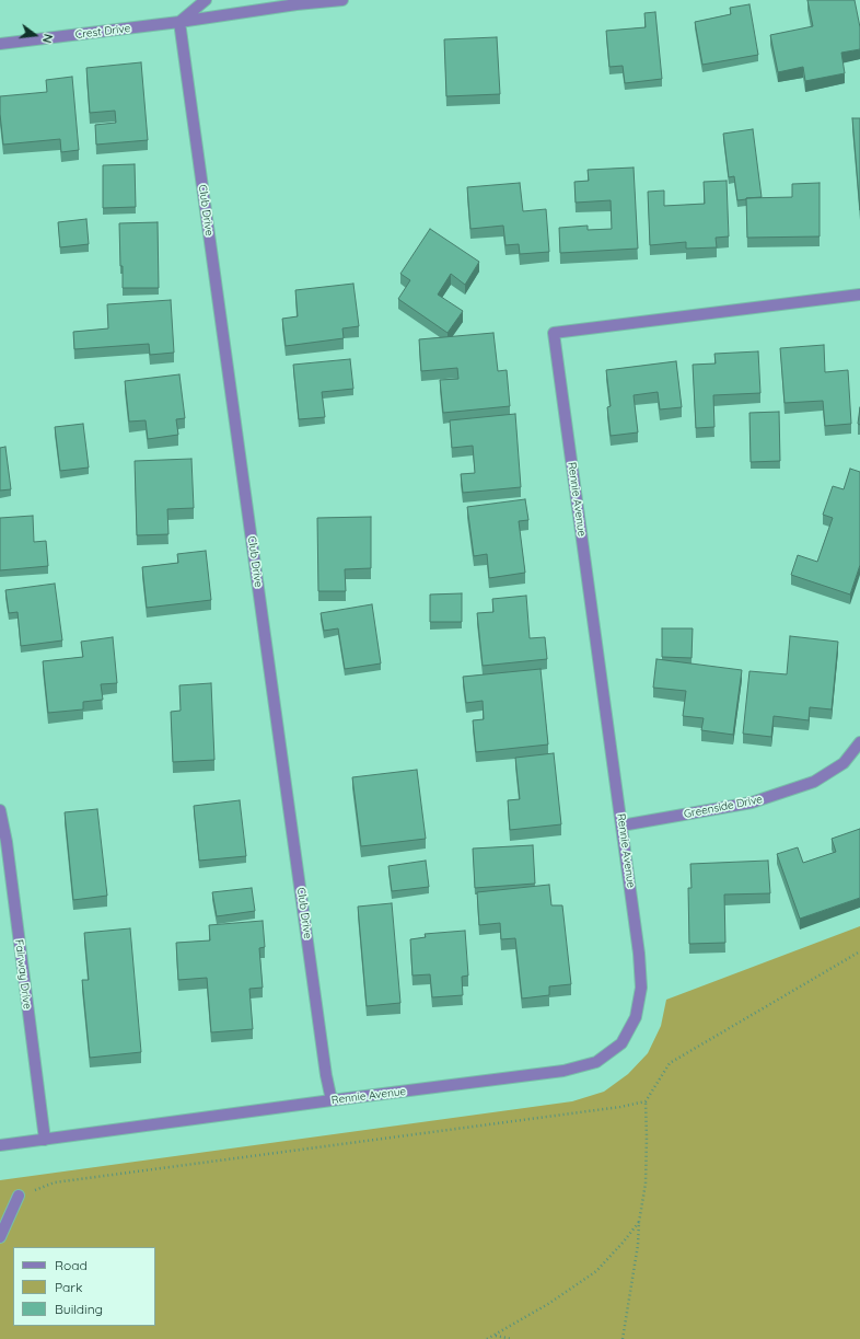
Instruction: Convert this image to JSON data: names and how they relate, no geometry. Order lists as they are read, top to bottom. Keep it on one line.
{"streets":{"street":["Crest Drive","Club Drive","Rennie Avenue","Greenside Drive","Fairway Drive"]},"crossings":[["Crest Drive","Club Drive"],["Club Drive","Rennie Avenue"],["Rennie Avenue","Greenside Drive"],["Rennie Avenue","Fairway Drive"]],"legend":["Road","Park","Building"],"north":"right"}
